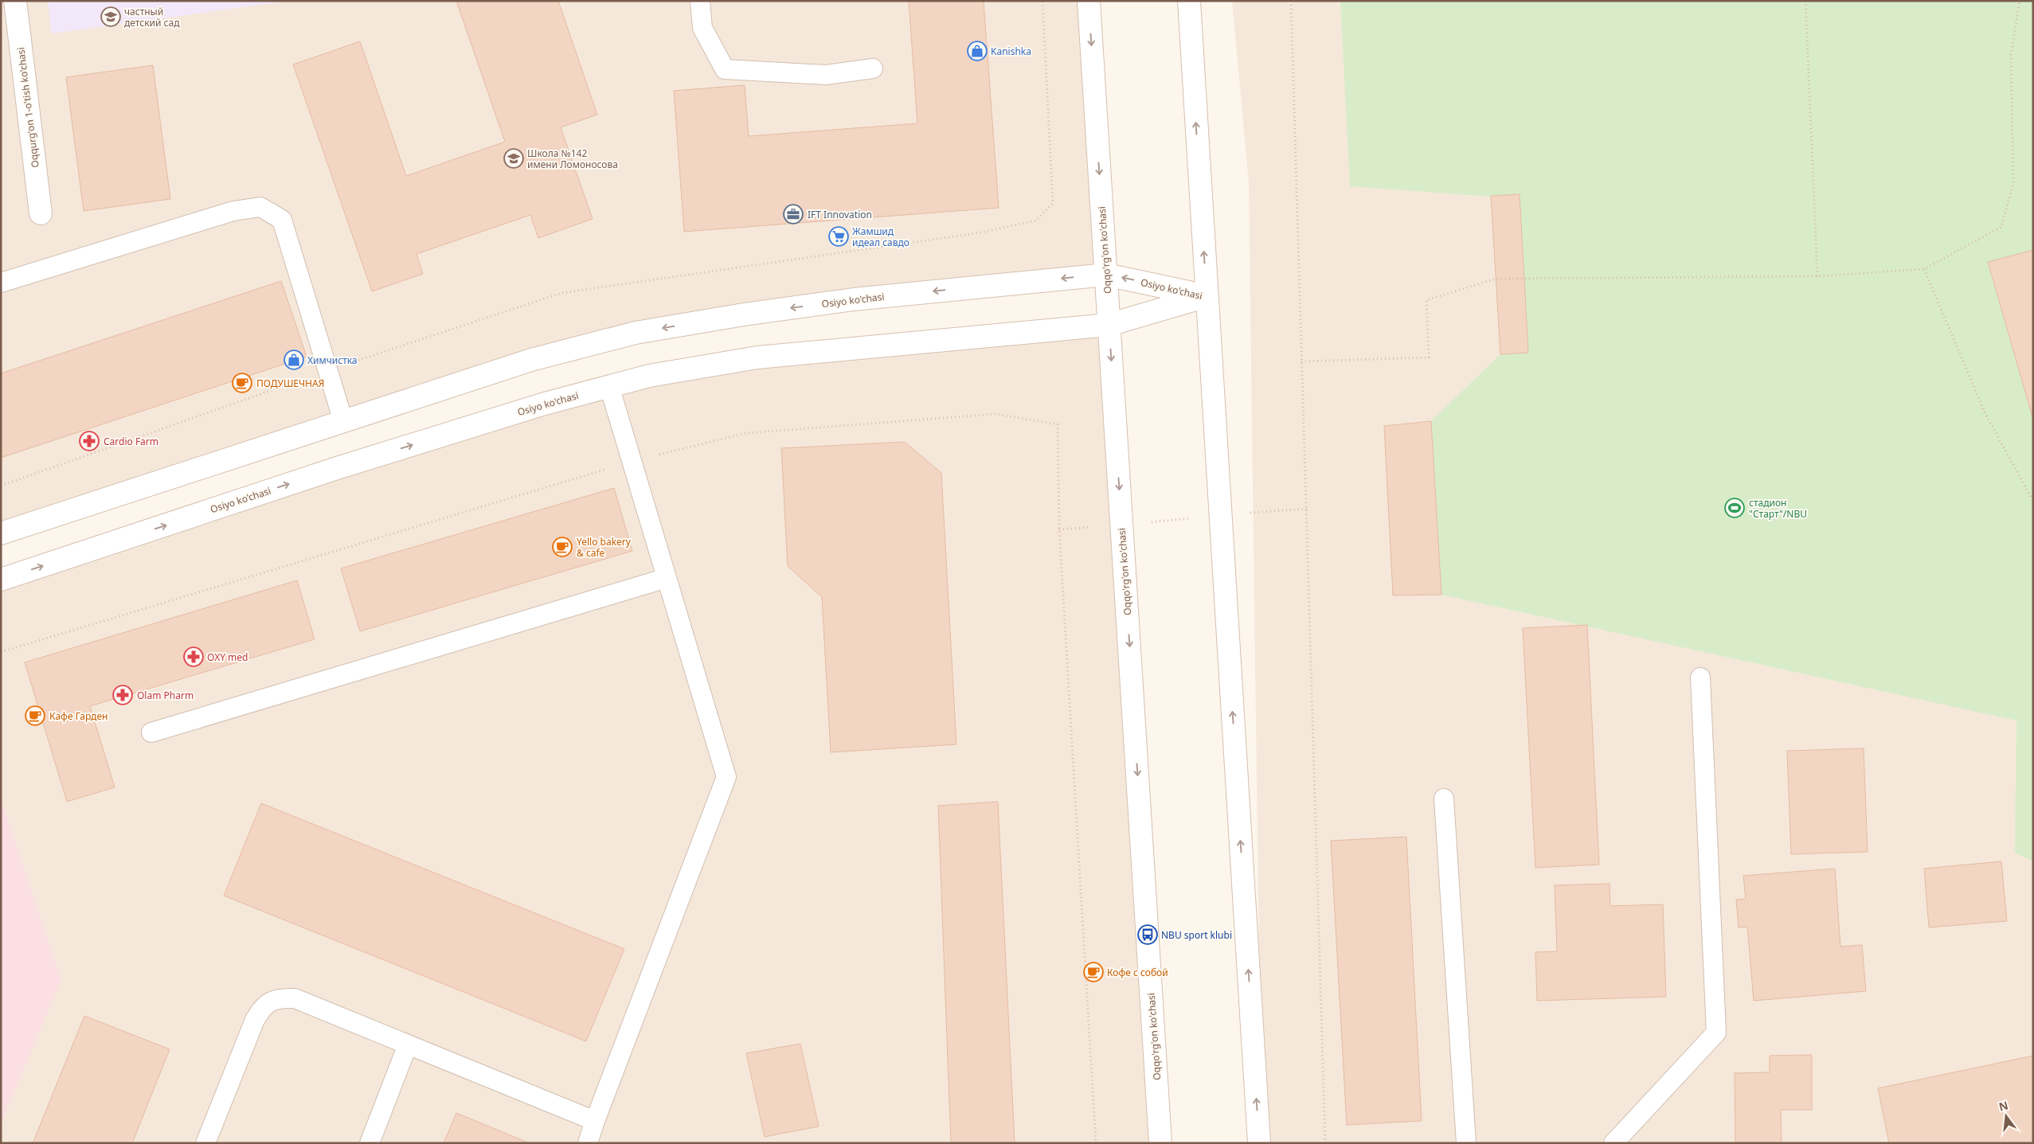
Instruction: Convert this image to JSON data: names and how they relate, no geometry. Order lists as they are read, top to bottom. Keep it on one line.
{"streets":{"main road":["Oqqurg'on 1-o'tish ko'chasi","Oqqo'rg'on ko'chasi","Osiyo ko'chasi"]},"crossings":[["Oqqo'rg'on ko'chasi","Osiyo ko'chasi"]],"places":{"school or university":["частный детский сад","Школа №142 имени Ломоносова"],"shop":["Kanishka","Химчистка"],"office":["IFT Innovation"],"supermarket":["Жамшид идеал савдо"],"cafe":["ПОДУШЕЧНАЯ","Yello bakery & cafe","Кафе Гарден","Кофе с собой"],"pharmacy":["Cardio Farm","OXY med","Olam Pharm"],"sports":["стадион \"Старт\"/NBU"],"bus stop":["NBU sport klubi"]},"north":"top"}
